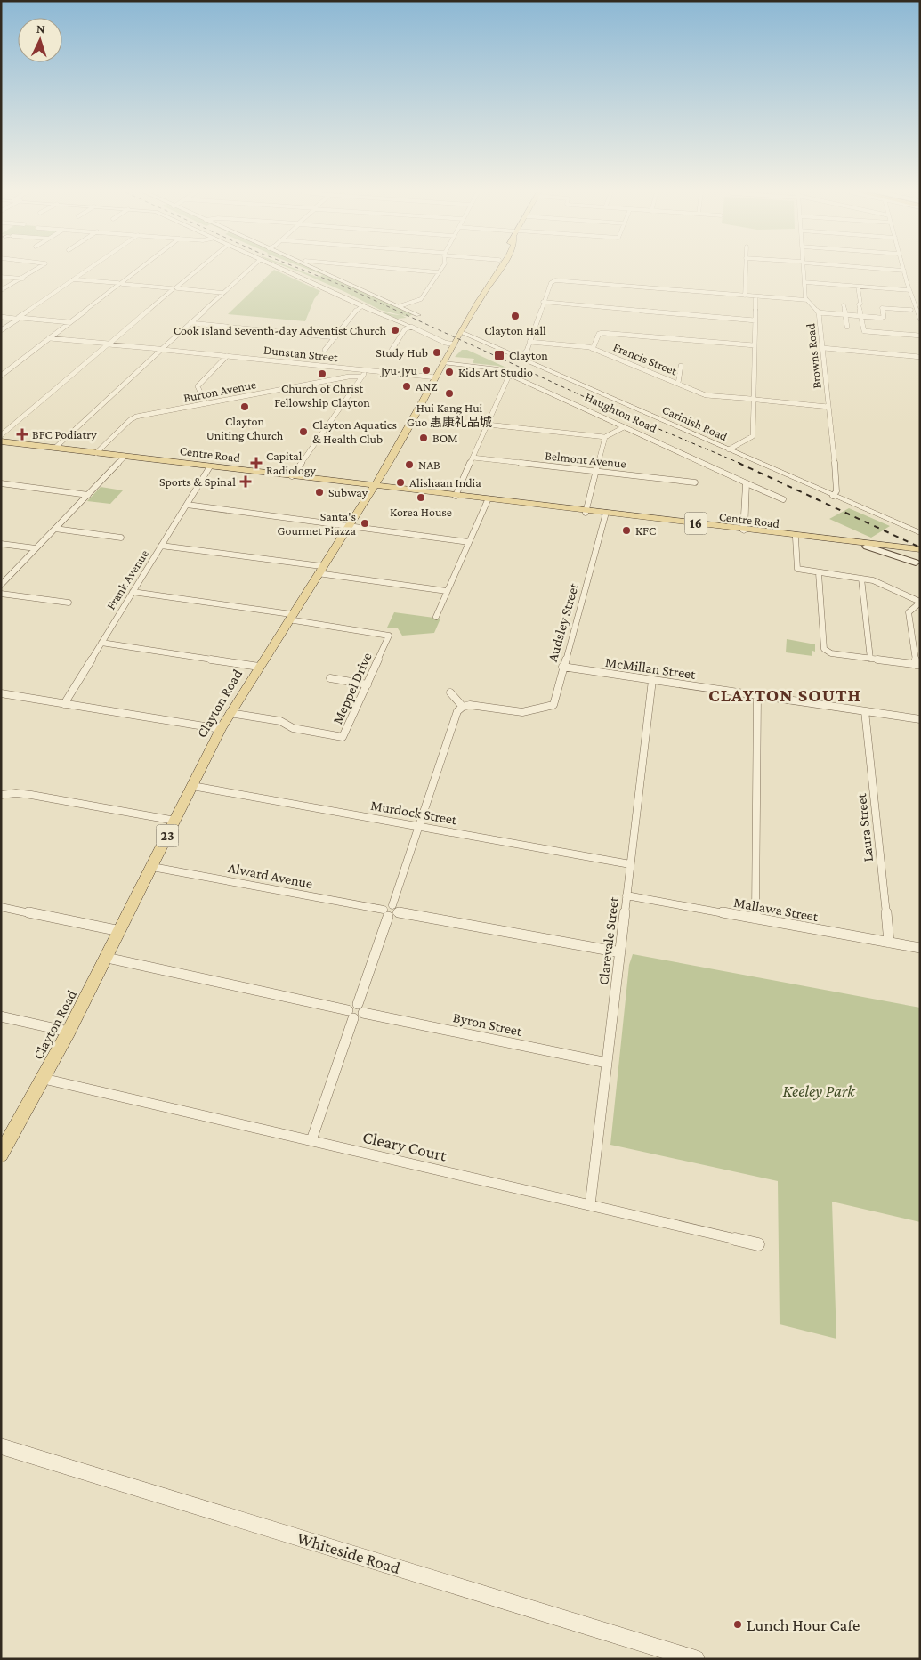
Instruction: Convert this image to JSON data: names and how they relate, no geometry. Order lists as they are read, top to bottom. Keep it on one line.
{"streets":{"main road":["Centre Road","16","Clayton Road","23"],"street":["Dunstan Street","Browns Road","Francis Street","Burton Avenue","Haughton Road","Carinish Road","Belmont Avenue","Frank Avenue","Audsley Street","McMillan Street","Meppel Drive","Murdock Street","Laura Street","Alward Avenue","Mallawa Street","Clarevale Street","Byron Street","Cleary Court","Whiteside Road"]},"crossings":[["Dunstan Street","Clayton Road"],["Browns Road","Francis Street"],["Browns Road","Carinish Road"],["Burton Avenue","Centre Road"],["Haughton Road","Clayton Road"],["Carinish Road","Clayton Road"],["Centre Road","Frank Avenue"],["Centre Road","Audsley Street"],["Centre Road","Clayton Road"],["Audsley Street","McMillan Street"],["McMillan Street","Laura Street"],["McMillan Street","Clarevale Street"],["Meppel Drive","Clayton Road"],["Clayton Road","Murdock Street"],["Clayton Road","Alward Avenue"],["Clayton Road","Cleary Court"],["Murdock Street","Clarevale Street"],["Laura Street","Mallawa Street"],["Mallawa Street","Clarevale Street"],["Clarevale Street","Byron Street"],["Clarevale Street","Cleary Court"]],"districts":["CLAYTON SOUTH"],"parks":["Keeley Park"],"places":{"other":["Clayton Hall","Cook Island Seventh-day Adventist Church","Study Hub","Jyu-Jyu","Kids Art Studio","Church of Christ Fellowship Clayton","ANZ","Hui Kang Hui Guo 惠康礼品城","Clayton Uniting Church","Clayton Aquatics & Health Club","BOM","NAB","Alishaan India","Subway","Korea House","Santa's Gourmet Piazza","KFC","Lunch Hour Cafe"],"transit":["Clayton"],"health":["BFC Podiatry","Capital Radiology","Sports & Spinal"]},"north":"top"}
